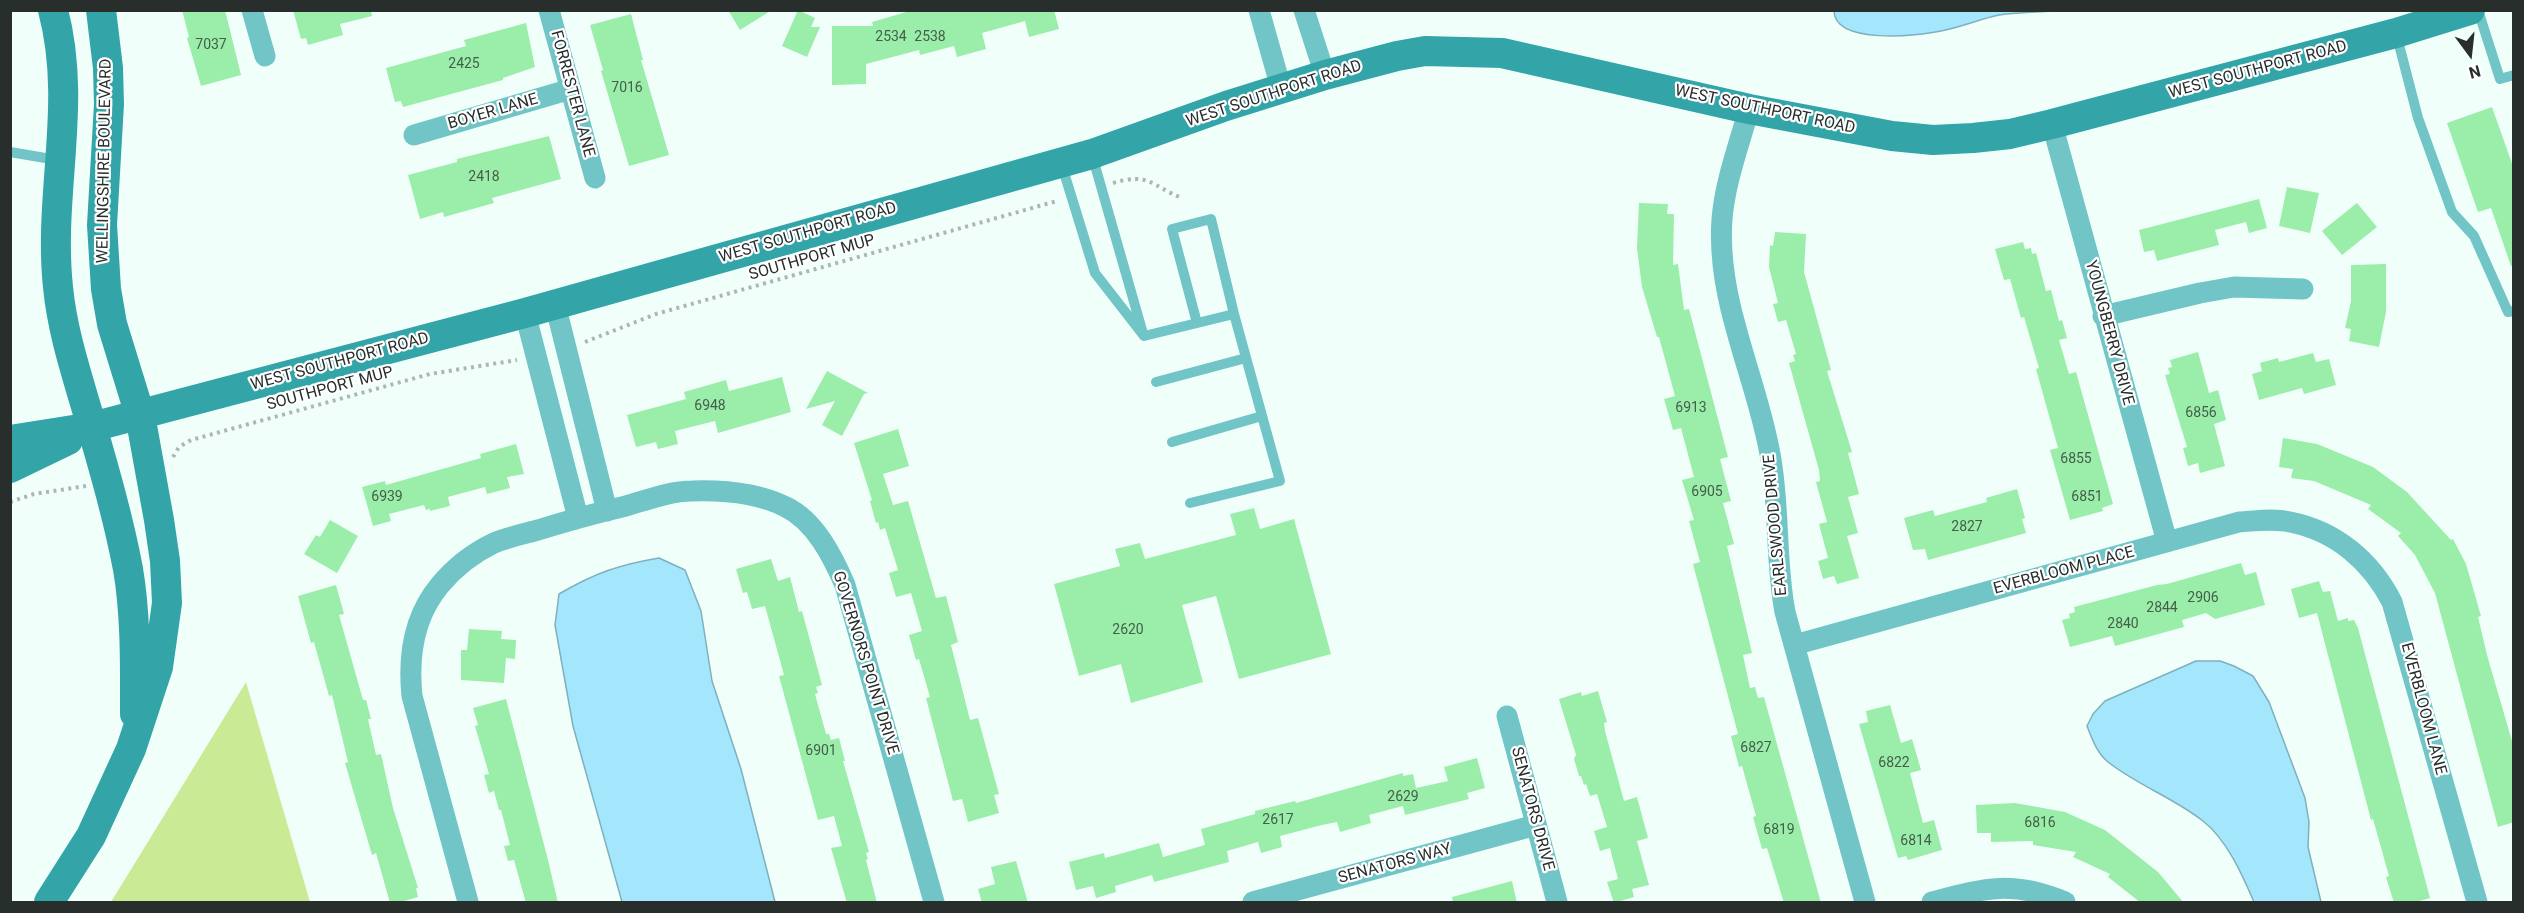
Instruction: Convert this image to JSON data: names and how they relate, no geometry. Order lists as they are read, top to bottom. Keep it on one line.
{"streets":{"main road":["WEST SOUTHPORT ROAD","WELLINGSHIRE BOULEVARD"],"street":["FORRESTER LANE","BOYER LANE","YOUNGBERRY DRIVE","EARLSWOOD DRIVE","EVERBLOOM PLACE","GOVERNORS POINT DRIVE","EVERBLOOM LANE","SENATORS DRIVE","SENATORS WAY"],"path":["SOUTHPORT MUP"]},"crossings":[["WEST SOUTHPORT ROAD","WELLINGSHIRE BOULEVARD"],["WEST SOUTHPORT ROAD","YOUNGBERRY DRIVE"],["WEST SOUTHPORT ROAD","EARLSWOOD DRIVE"],["FORRESTER LANE","BOYER LANE"],["YOUNGBERRY DRIVE","EVERBLOOM PLACE"],["EARLSWOOD DRIVE","EVERBLOOM PLACE"],["EVERBLOOM PLACE","EVERBLOOM LANE"],["SENATORS DRIVE","SENATORS WAY"]],"house_numbers":["2534","2538","7037","2425","7016","2418","6948","6913","6856","6855","6905","6939","6851","2827","2906","2844","2840","2620","6827","6901","6822","2629","2617","6816","6819","6814"],"north":"bottom"}
